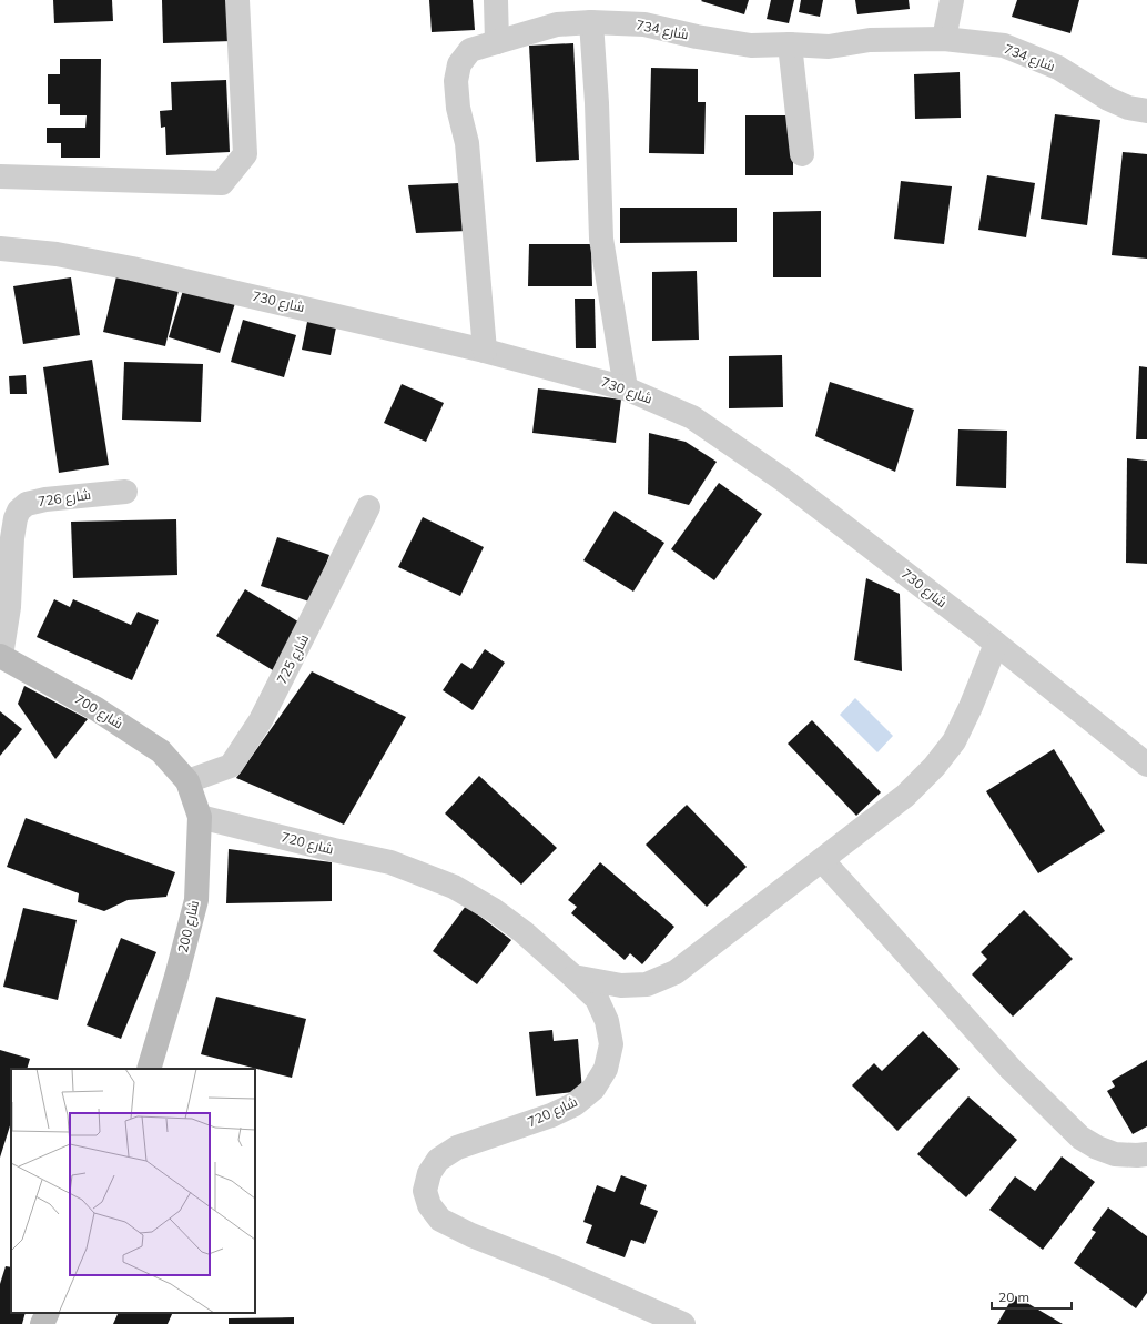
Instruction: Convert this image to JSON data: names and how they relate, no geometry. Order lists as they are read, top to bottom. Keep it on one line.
{"streets":{"main road":["شارع 700","شارع 200"],"street":["شارع 734","شارع 730","شارع 726","شارع 725","شارع 720"]},"crossings":[["شارع 734","شارع 730"],["شارع 726","شارع 700"],["شارع 725","شارع 700"],["شارع 725","شارع 200"],["شارع 700","شارع 200"],["شارع 720","شارع 200"]],"scale_bar":"20 m"}
